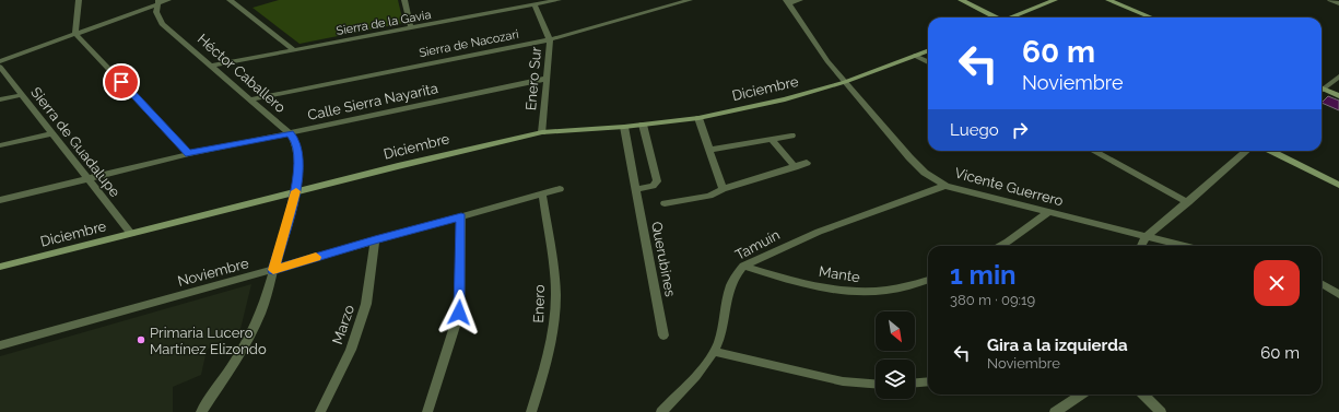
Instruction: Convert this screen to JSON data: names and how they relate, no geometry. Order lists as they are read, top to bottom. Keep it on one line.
{"streets":{"street":["Sierra de la Gavia","Sierra de Nacozari","Héctor Caballero","Enero Sur","Diciembre","Calle Sierra Nayarita","Sierra de Guadalupe","Vicente Guerrero","Tamuín","Querubines","Noviembre","Mante","Enero","Marzo"]},"crossings":[["Sierra de la Gavia","Héctor Caballero"],["Sierra de la Gavia","Enero Sur"],["Sierra de Nacozari","Héctor Caballero"],["Sierra de Nacozari","Enero Sur"],["Héctor Caballero","Diciembre"],["Héctor Caballero","Calle Sierra Nayarita"],["Héctor Caballero","Noviembre"],["Enero Sur","Diciembre"],["Enero Sur","Calle Sierra Nayarita"],["Diciembre","Sierra de Guadalupe"],["Diciembre","Vicente Guerrero"],["Diciembre","Querubines"],["Calle Sierra Nayarita","Sierra de Guadalupe"],["Vicente Guerrero","Tamuín"],["Tamuín","Mante"],["Noviembre","Enero"],["Noviembre","Marzo"]],"places":["Primaria Lucero Martínez Elizondo"],"north":"bottom right","page":{"turn":["60 m","Noviembre"],"then":"Luego","heading":["1 min","380 m · 09:19"],"list":[{"name":"Gira a la izquierda","note":"Noviembre","value":"60 m"}]}}
